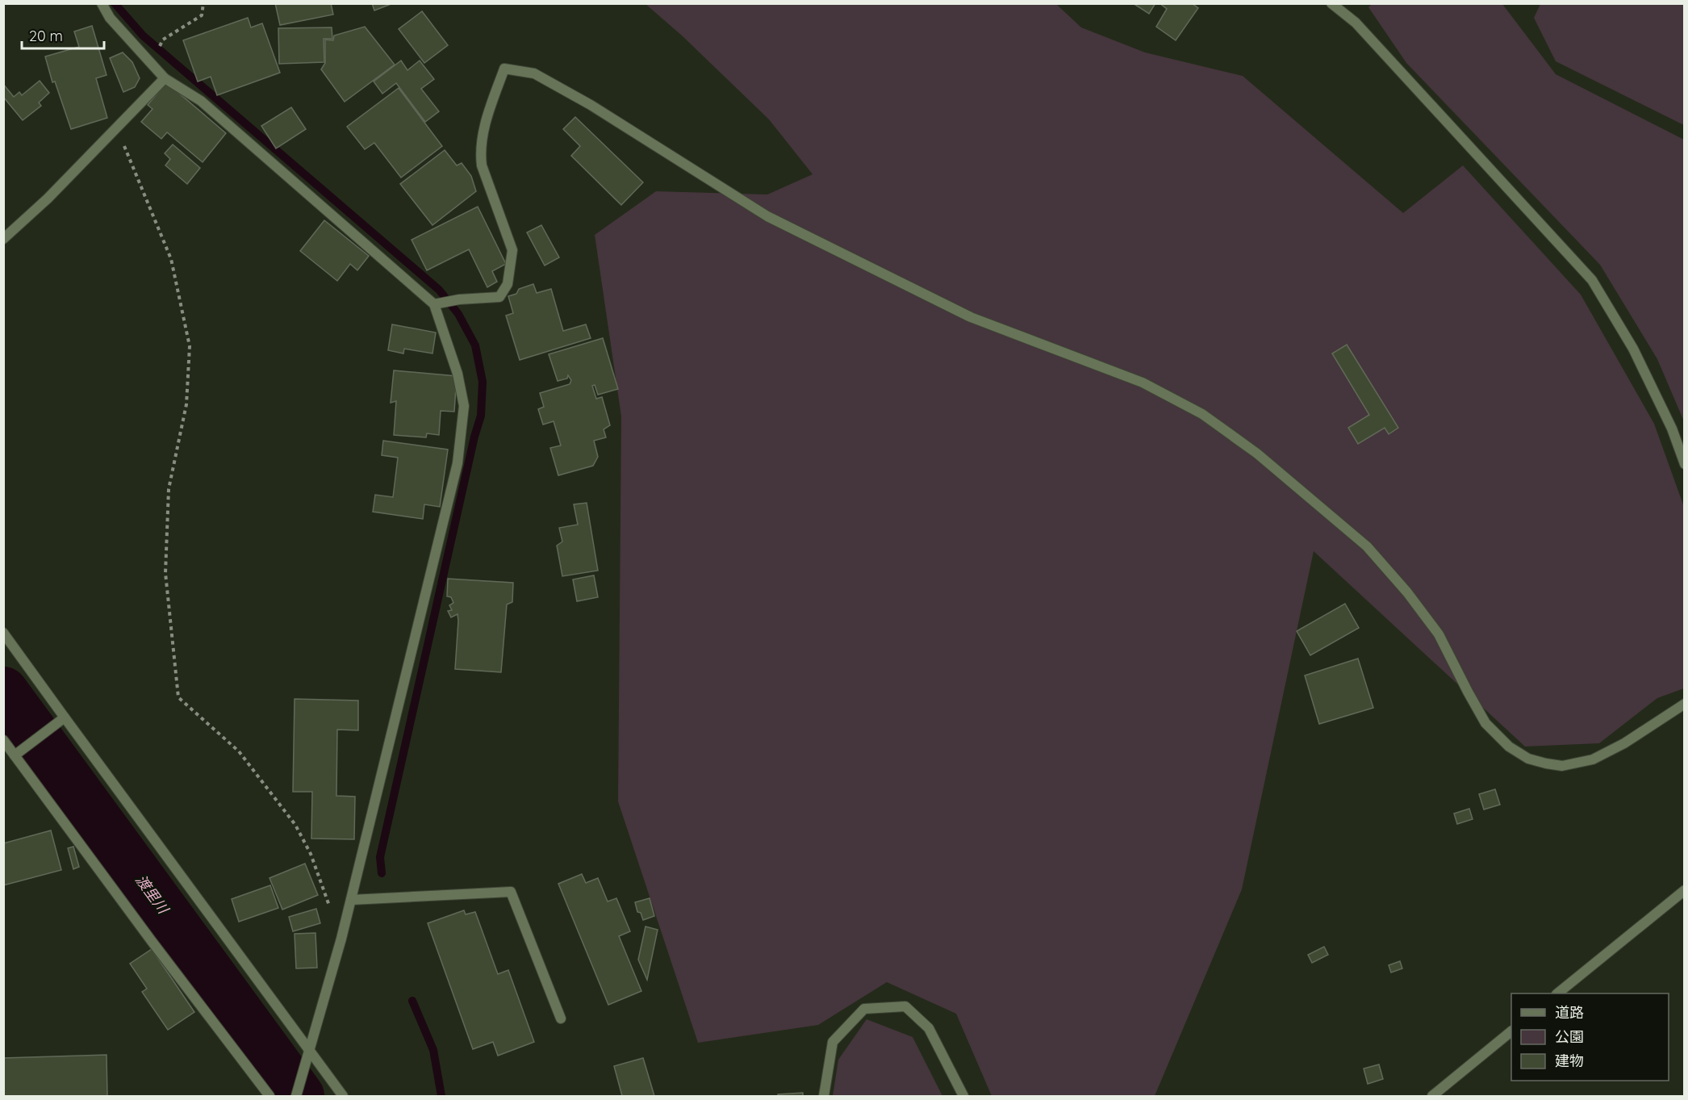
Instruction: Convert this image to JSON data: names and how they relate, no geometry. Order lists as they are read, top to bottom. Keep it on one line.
{"water":["渡里川"],"legend":["道路","公園","建物"],"scale_bar":"20 m"}
